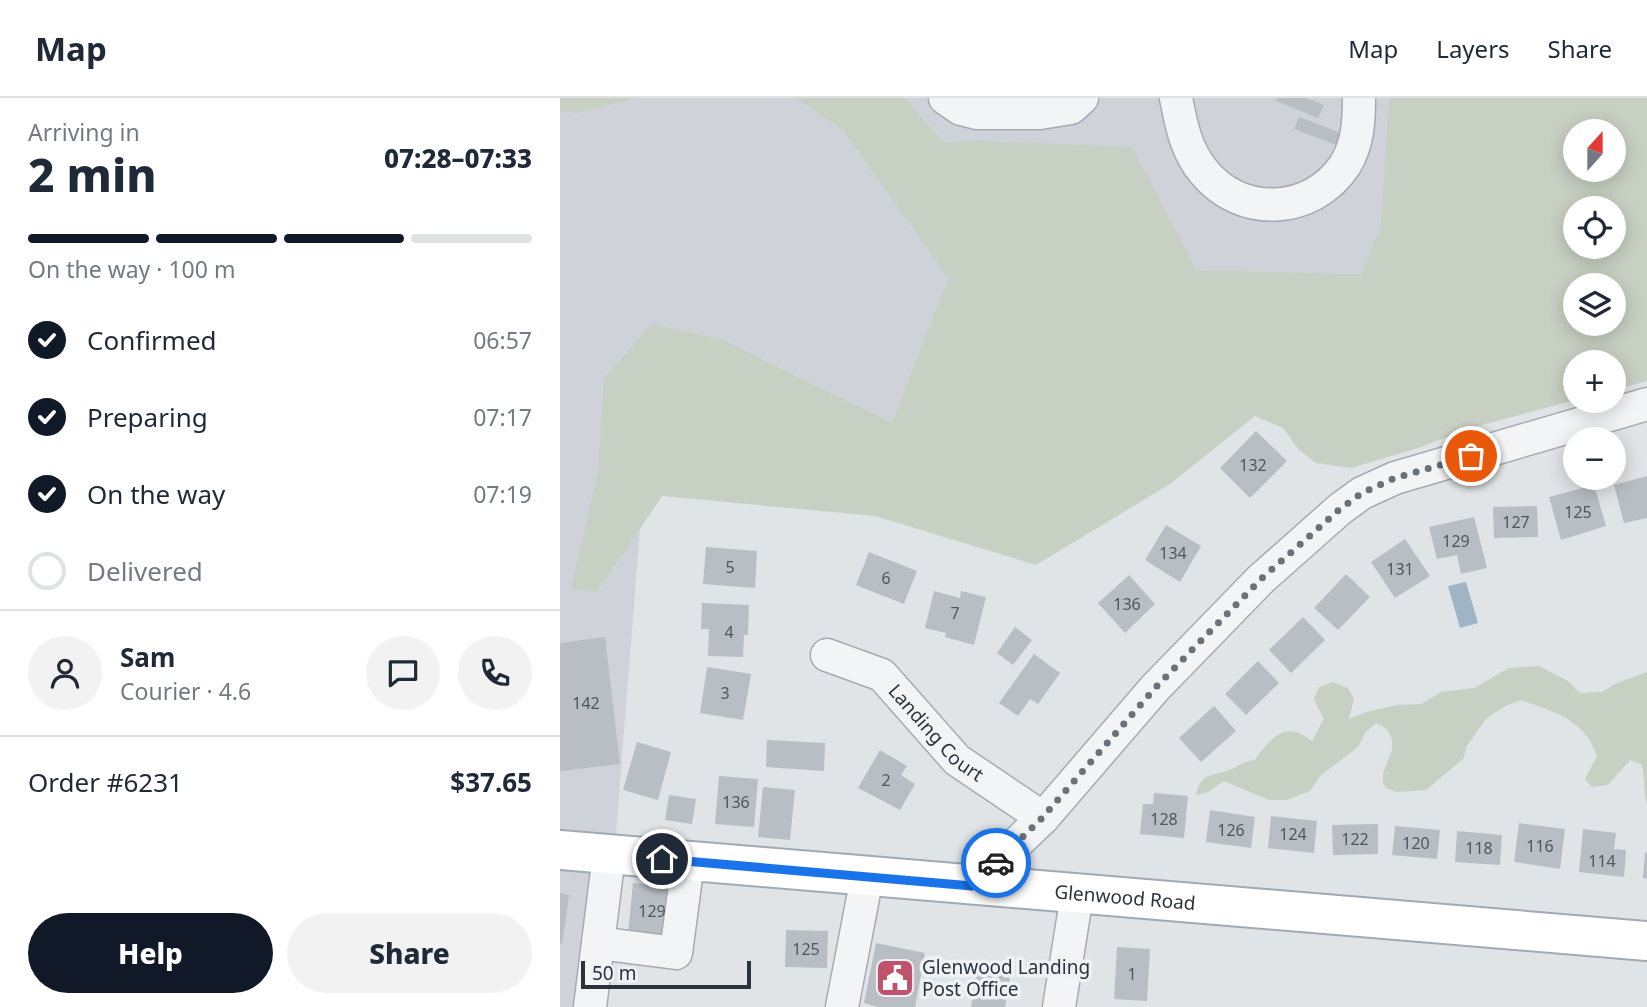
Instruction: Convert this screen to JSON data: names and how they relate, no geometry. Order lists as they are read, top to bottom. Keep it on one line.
{"streets":{"main road":["Glenwood Road"],"street":["Landing Court"]},"places":{"public building":["Glenwood Landing Post Office"]},"house_numbers":["132","125","127","129","134","5","131","6","136","7","4","3","142","2","136","128","126","124","122","120","116","118","114","129","125","1"],"scale_bar":"50 m","north":"top","page":{"header":"Map","nav":["Map","Layers","Share"],"heading":["2 min","Arriving in","07:28–07:33"],"panel":["Sam","Courier · 4.6","Order #6231","$37.65"],"map_buttons":["+","−"],"bar":"On the way · 100 m","list":[["Confirmed","06:57"],["Preparing","07:17"],["On the way","07:19"],"Delivered"],"buttons":["Help","Share"],"scale":"50 m"}}
